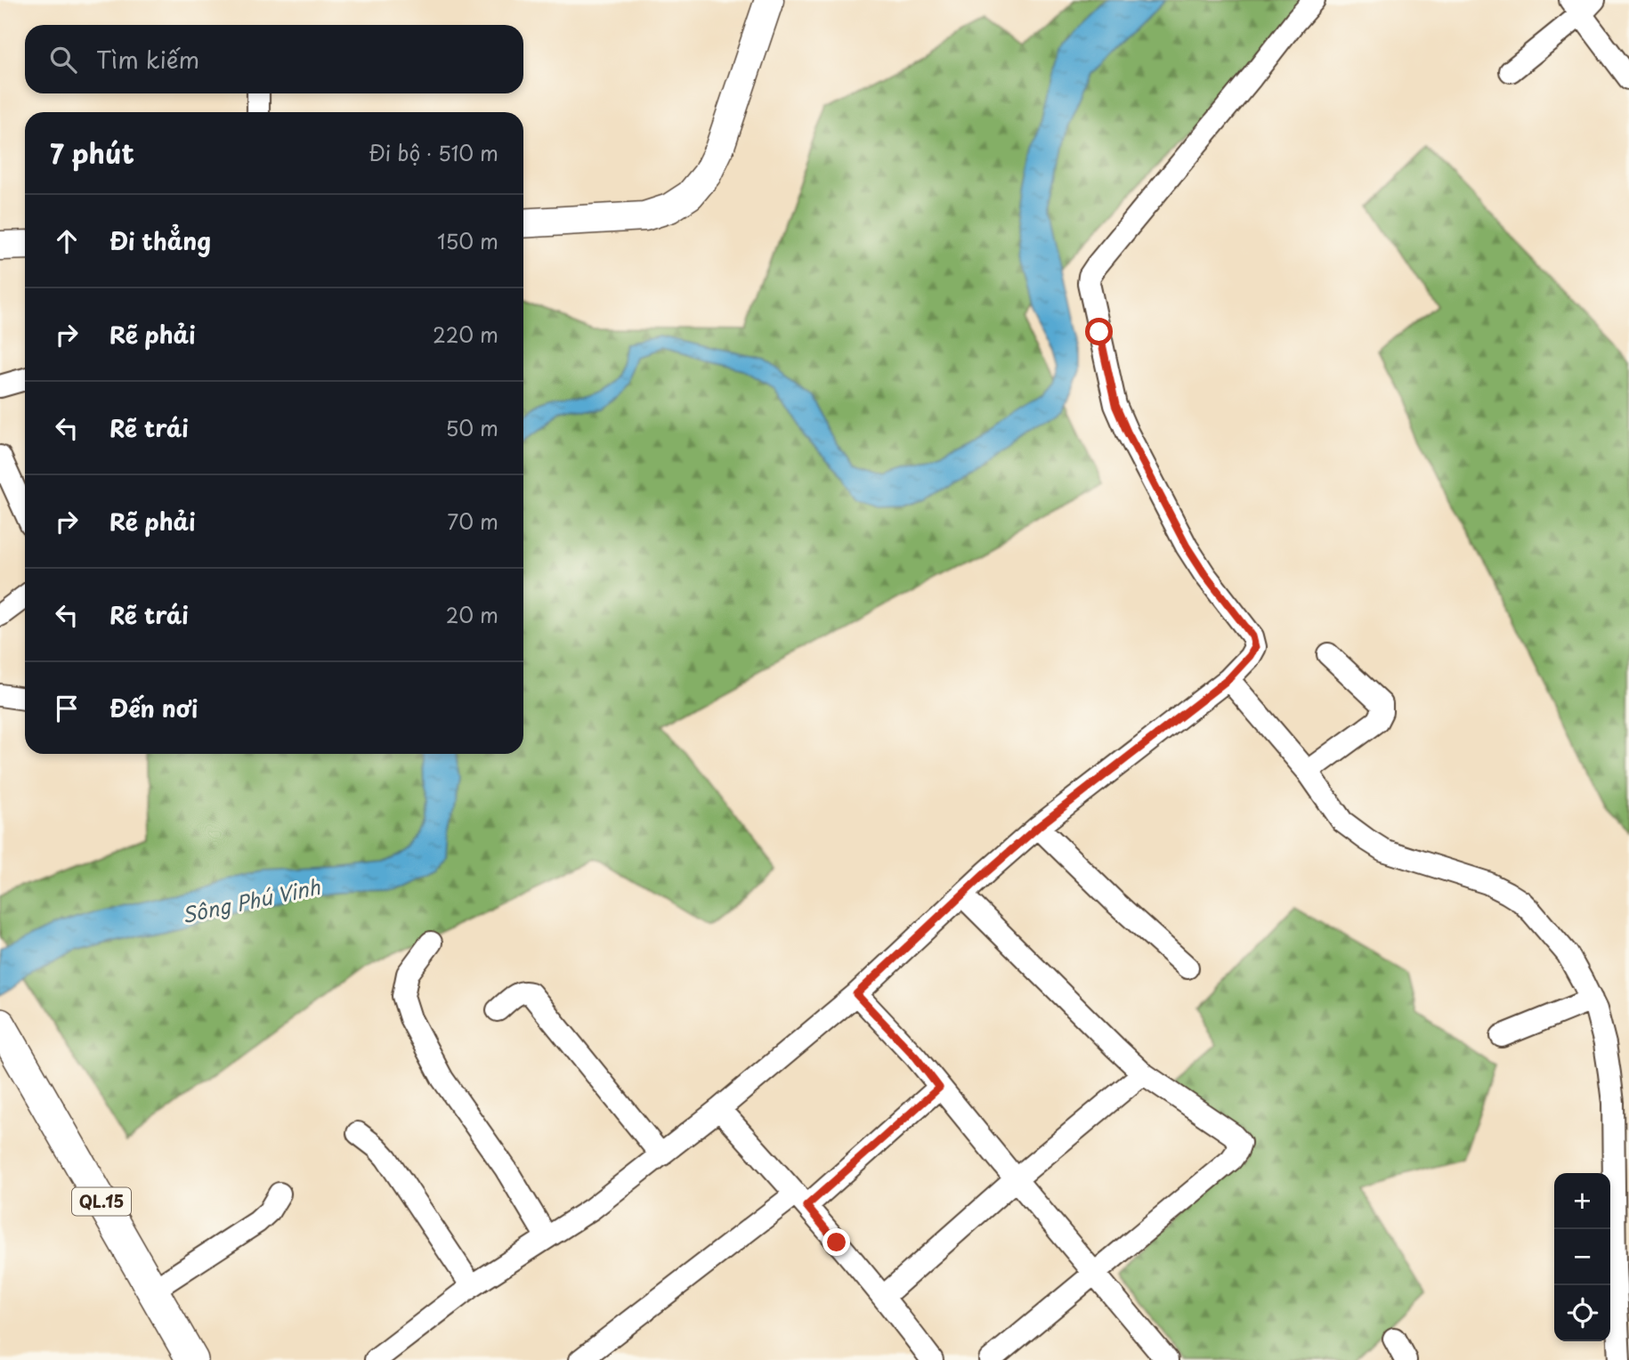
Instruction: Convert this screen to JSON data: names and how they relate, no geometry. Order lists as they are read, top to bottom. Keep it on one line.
{"streets":{"highway":["QL.15"]},"water":["Sông Phú Vinh"],"page":{"search":"Tìm kiếm","heading":["7 phút","Đi bộ · 510 m"],"list":[["Đi thẳng","150 m"],["Rẽ phải","220 m"],["Rẽ trái","50 m"],["Rẽ phải","70 m"],["Rẽ trái","20 m"],"Đến nơi"],"map_buttons":["+","−"]}}
